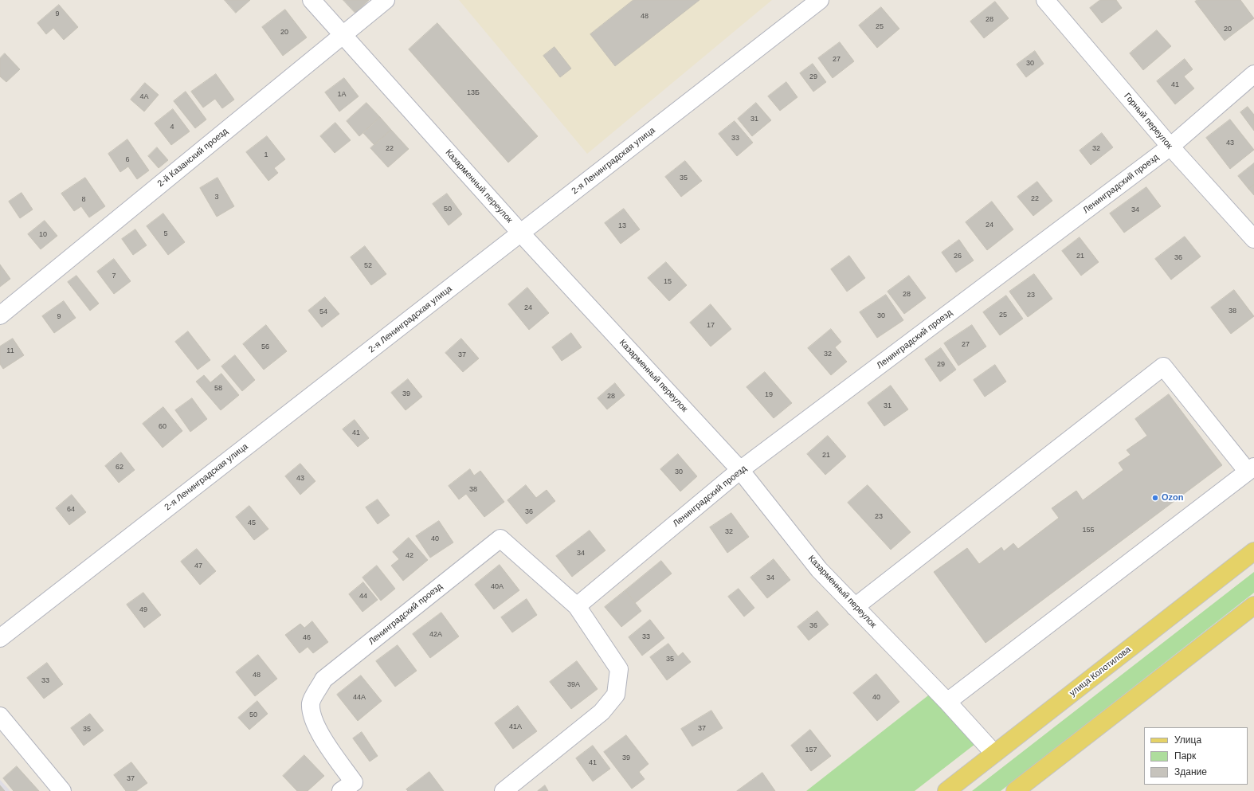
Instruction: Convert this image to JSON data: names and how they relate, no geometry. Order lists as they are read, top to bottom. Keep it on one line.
{"streets":{"main road":["улица Колотилова"],"street":["Горный переулок","2-й Казанский проезд","2-я Ленинградская улица","Ленинградский проезд","Казарменный переулок"]},"crossings":[["Горный переулок","Ленинградский проезд"],["2-й Казанский проезд","Казарменный переулок"],["2-я Ленинградская улица","Казарменный переулок"],["Ленинградский проезд","Казарменный переулок"],["Казарменный переулок","улица Колотилова"]],"places":["Ozon"],"house_numbers":["9","48","28","25","20","20","27","30","29","41","13Б","1А","4А","31","4","33","43","22","32","1","6","35","3","22","8","50","34","24","13","5","10","26","21","36","52","7","15","28","23","24","38","54","25","30","9","17","27","56","11","32","37","29","58","39","19","28","31","60","41","21","62","30","43","38","64","36","23","45","155","32","40","34","42","47","34","40А","44","49","36","42А","33","46","35","48","33","39А","44А","40","50","41А","37","35","157","39","41","37"],"legend":["Улица","Парк","Здание"]}
